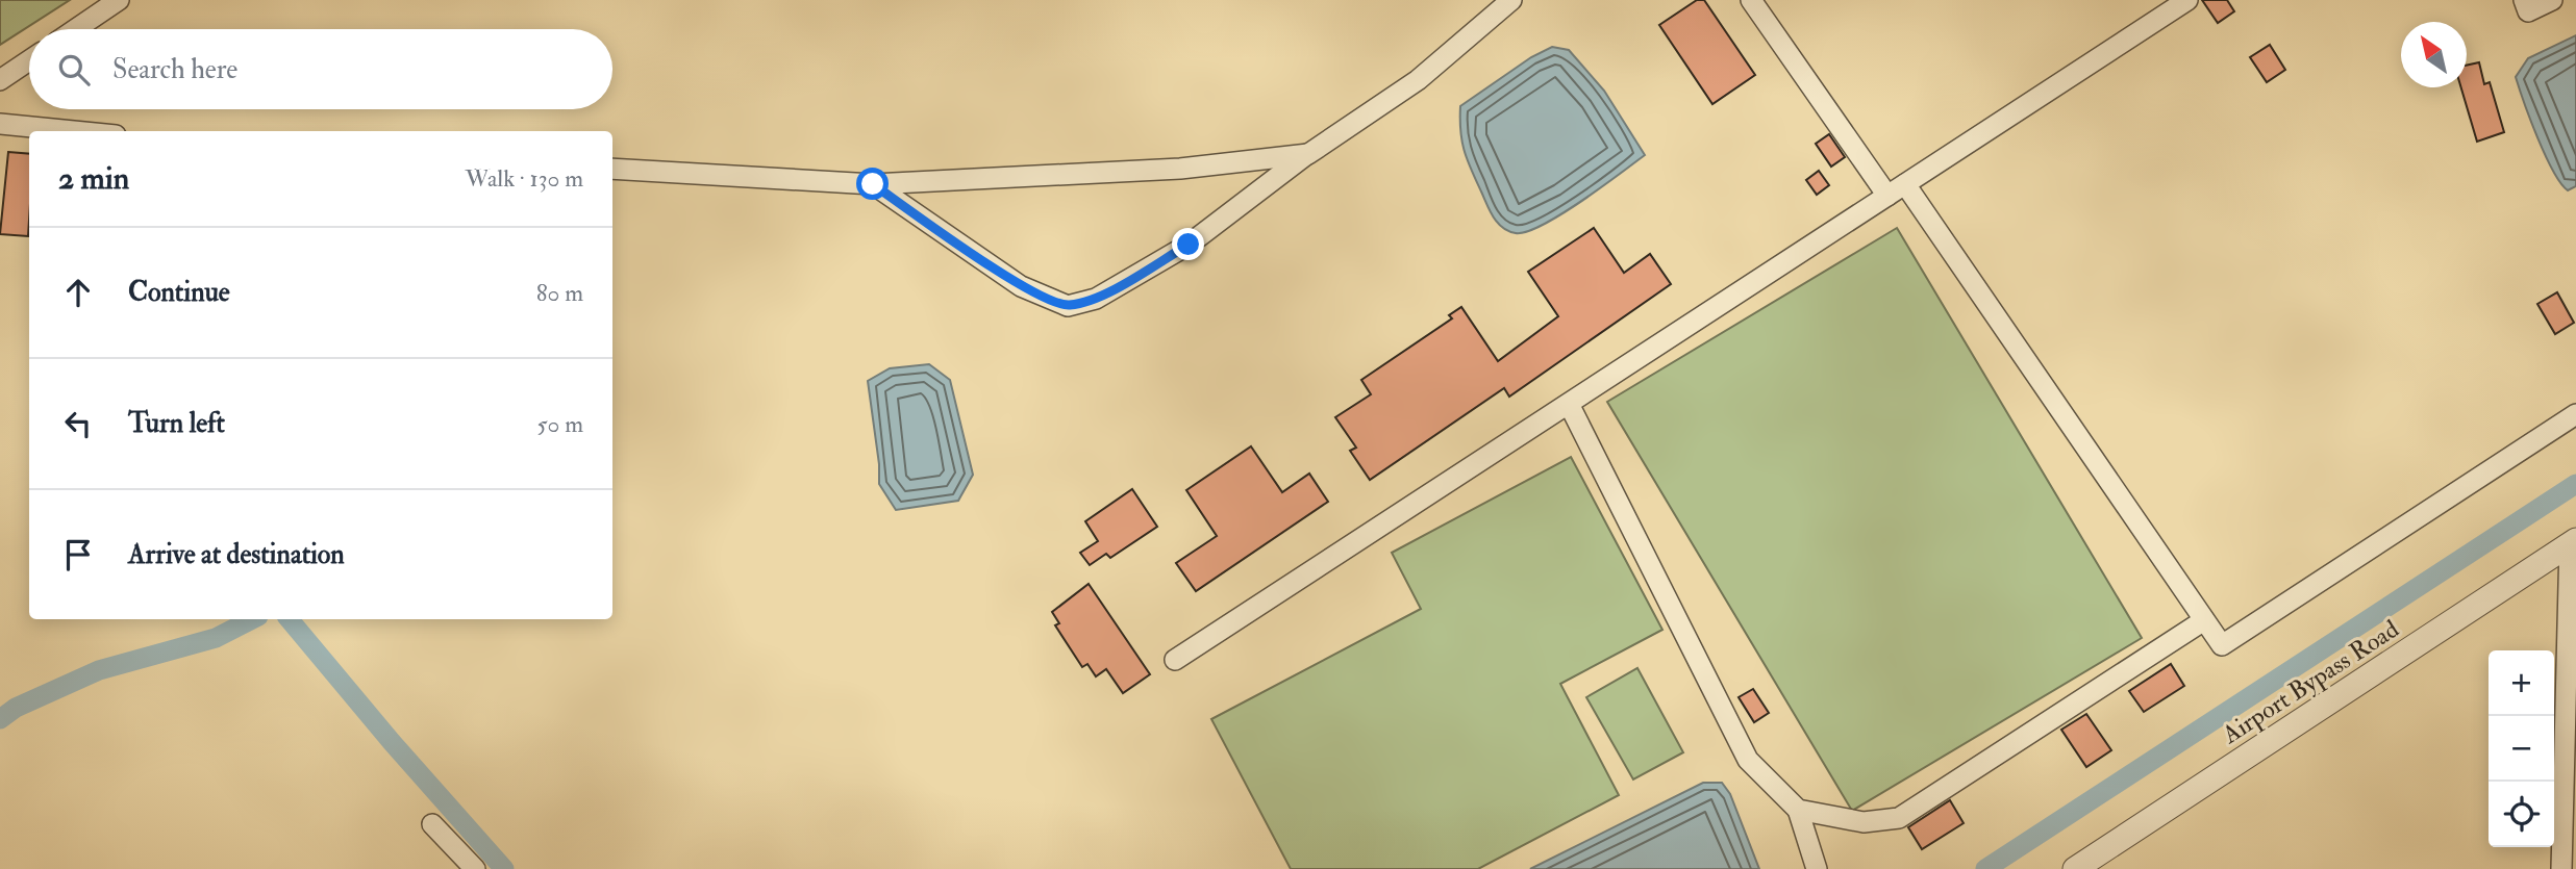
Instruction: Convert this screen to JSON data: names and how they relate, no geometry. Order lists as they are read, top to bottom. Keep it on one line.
{"streets":{"street":["Airport Bypass Road"]},"north":"top left","page":{"search":"Search here","heading":["2 min","Walk · 130 m"],"list":[["Continue","80 m"],["Turn left","50 m"],"Arrive at destination"],"map_buttons":["+","−"]}}
